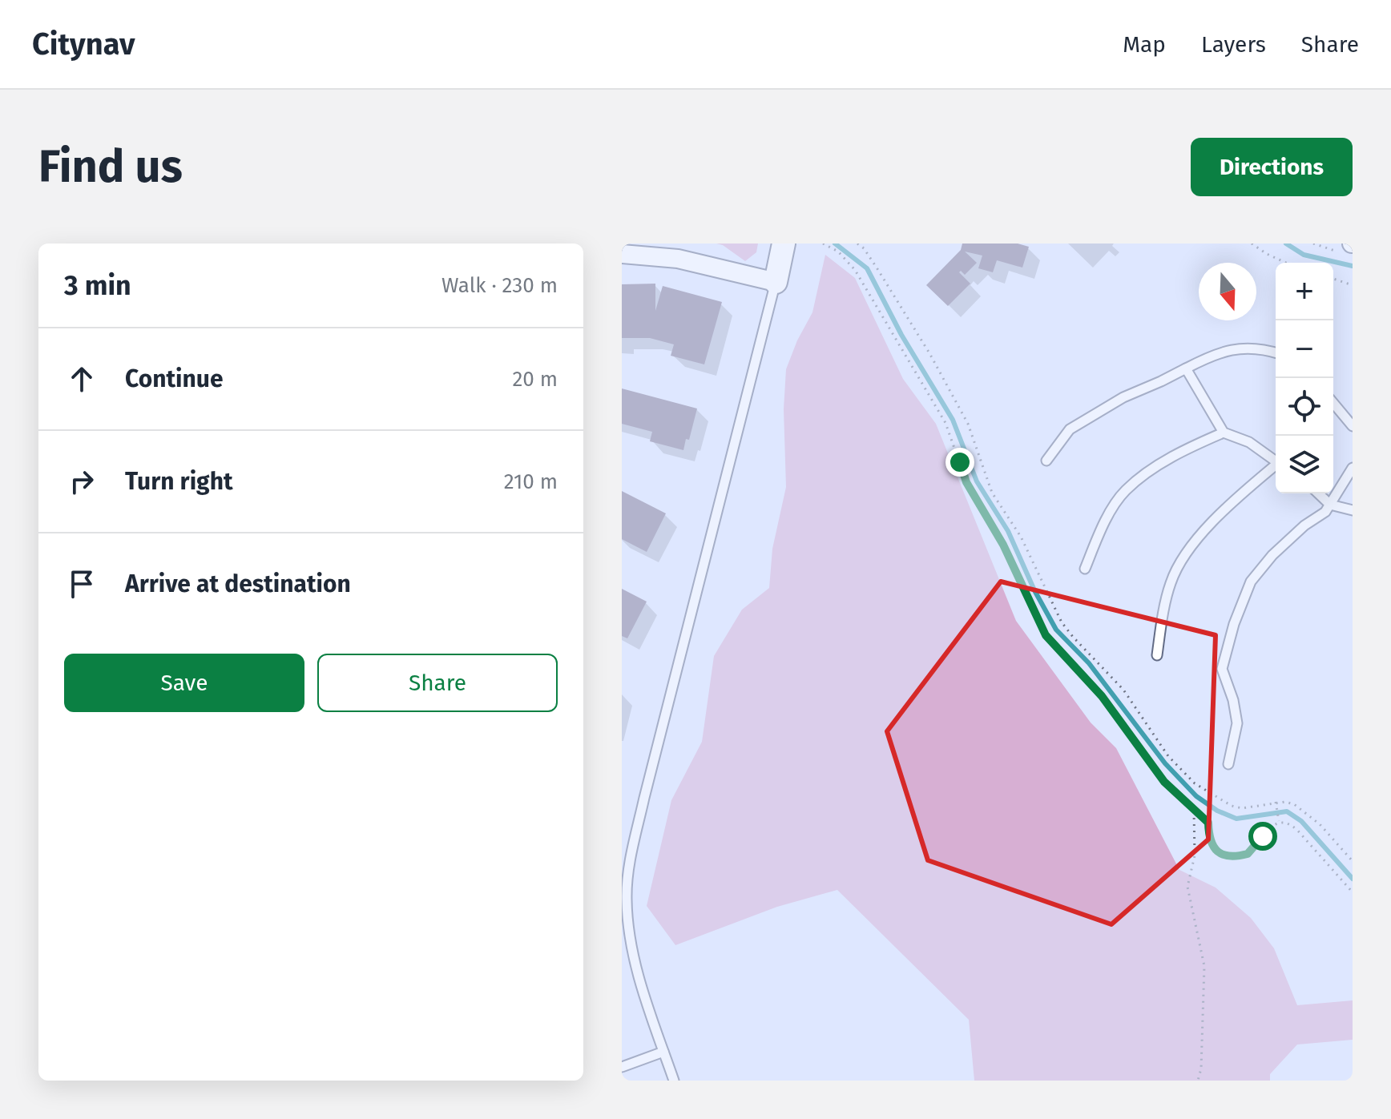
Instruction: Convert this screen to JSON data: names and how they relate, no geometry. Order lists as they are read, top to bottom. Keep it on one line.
{"north":"bottom","page":{"header":"Citynav","nav":["Map","Layers","Share"],"buttons":["Directions",["Save","Share"]],"title":"Find us","heading":["3 min","Walk · 230 m"],"map_buttons":["+","−"],"list":[["Continue","20 m"],["Turn right","210 m"],"Arrive at destination"]}}
